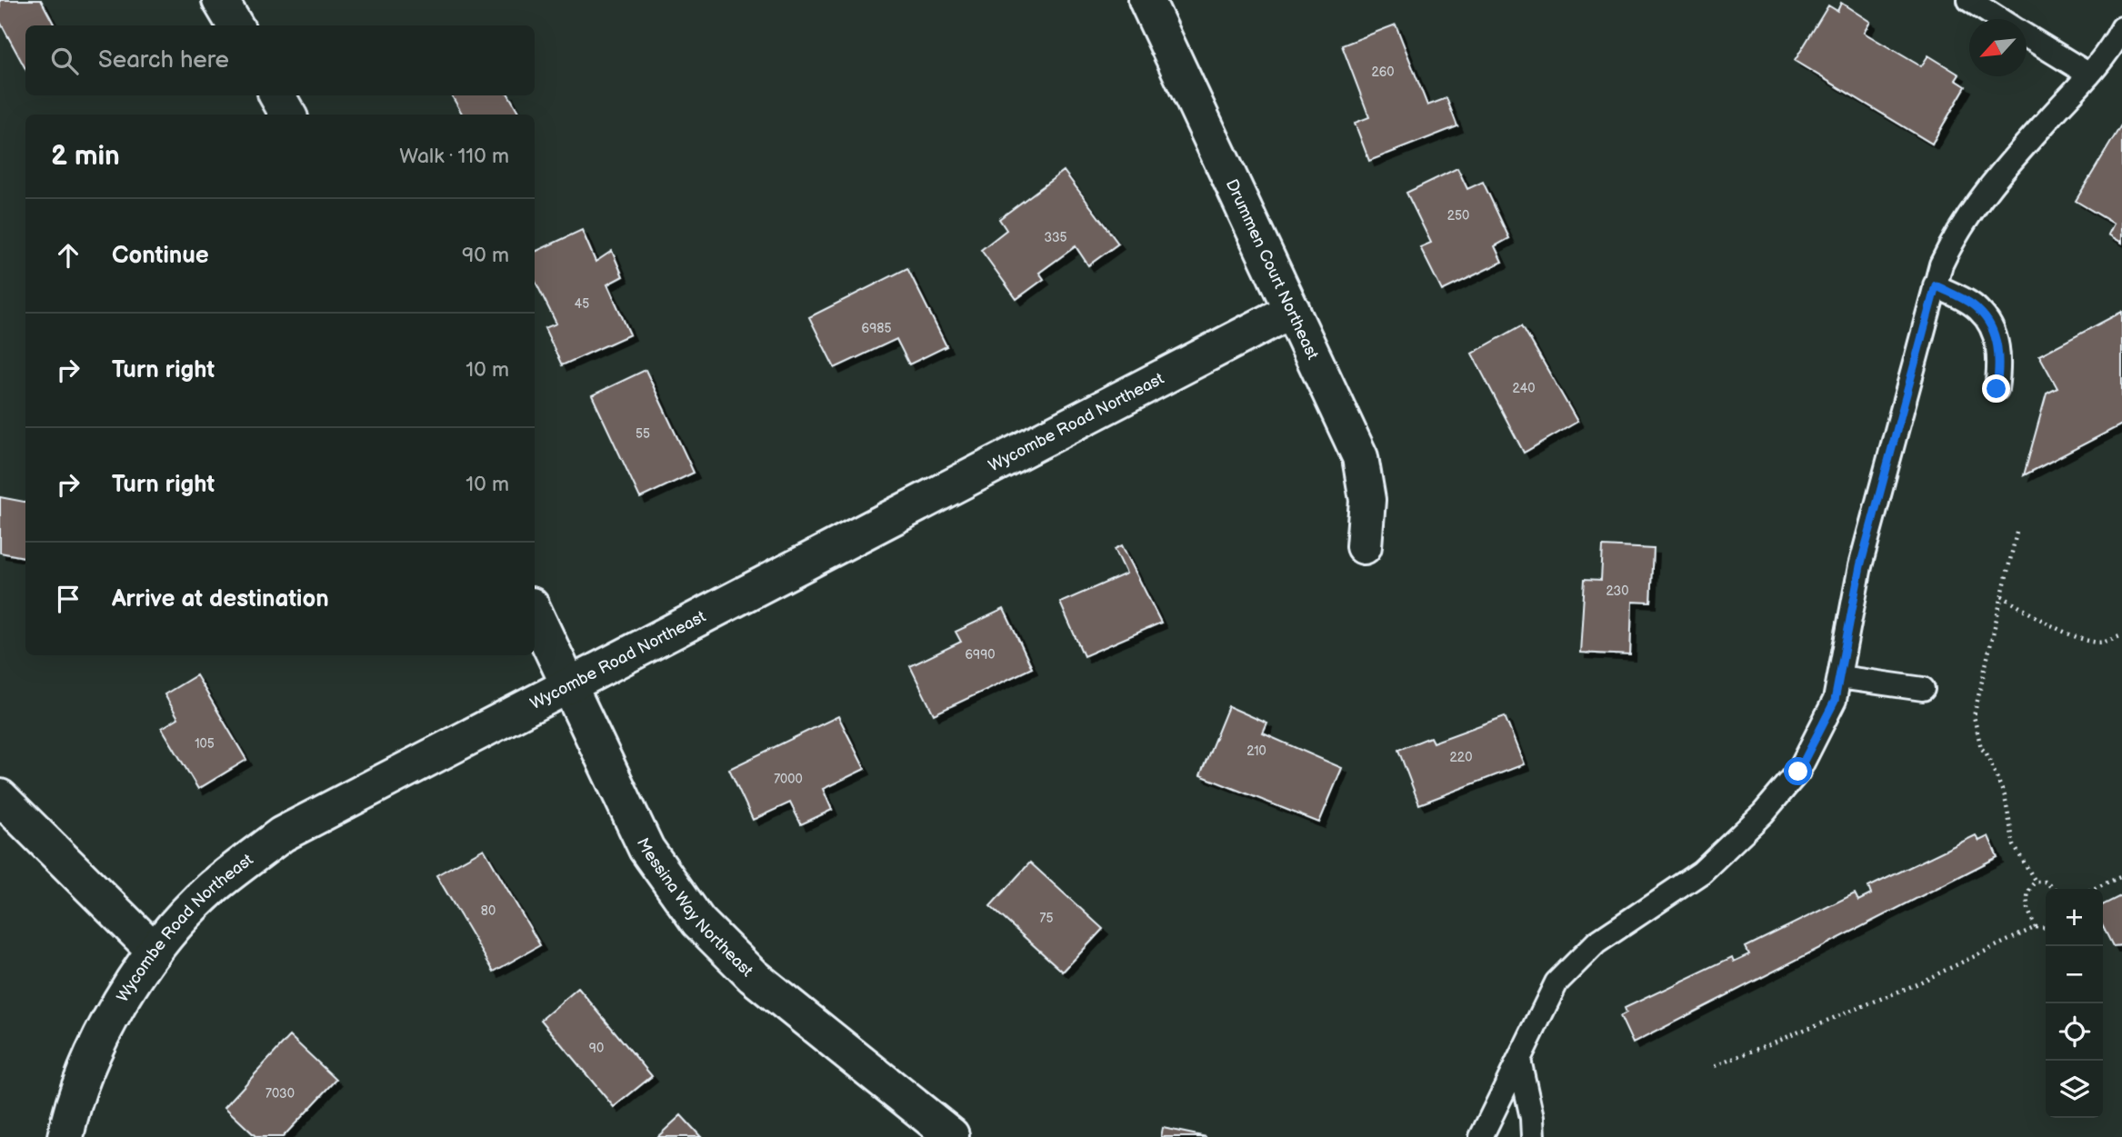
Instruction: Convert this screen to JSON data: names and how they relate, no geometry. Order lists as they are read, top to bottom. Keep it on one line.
{"streets":{"street":["Drummen Court Northeast","Wycombe Road Northeast","Messina Way Northeast"]},"crossings":[["Drummen Court Northeast","Wycombe Road Northeast"],["Wycombe Road Northeast","Messina Way Northeast"]],"house_numbers":["260","250","335","45","6985","240","55","230","6990","105","210","220","7000","80","75","90","7030"],"north":"bottom left","page":{"search":"Search here","heading":["2 min","Walk · 110 m"],"list":[["Continue","90 m"],["Turn right","10 m"],["Turn right","10 m"],"Arrive at destination"],"map_buttons":["+","−"]}}
